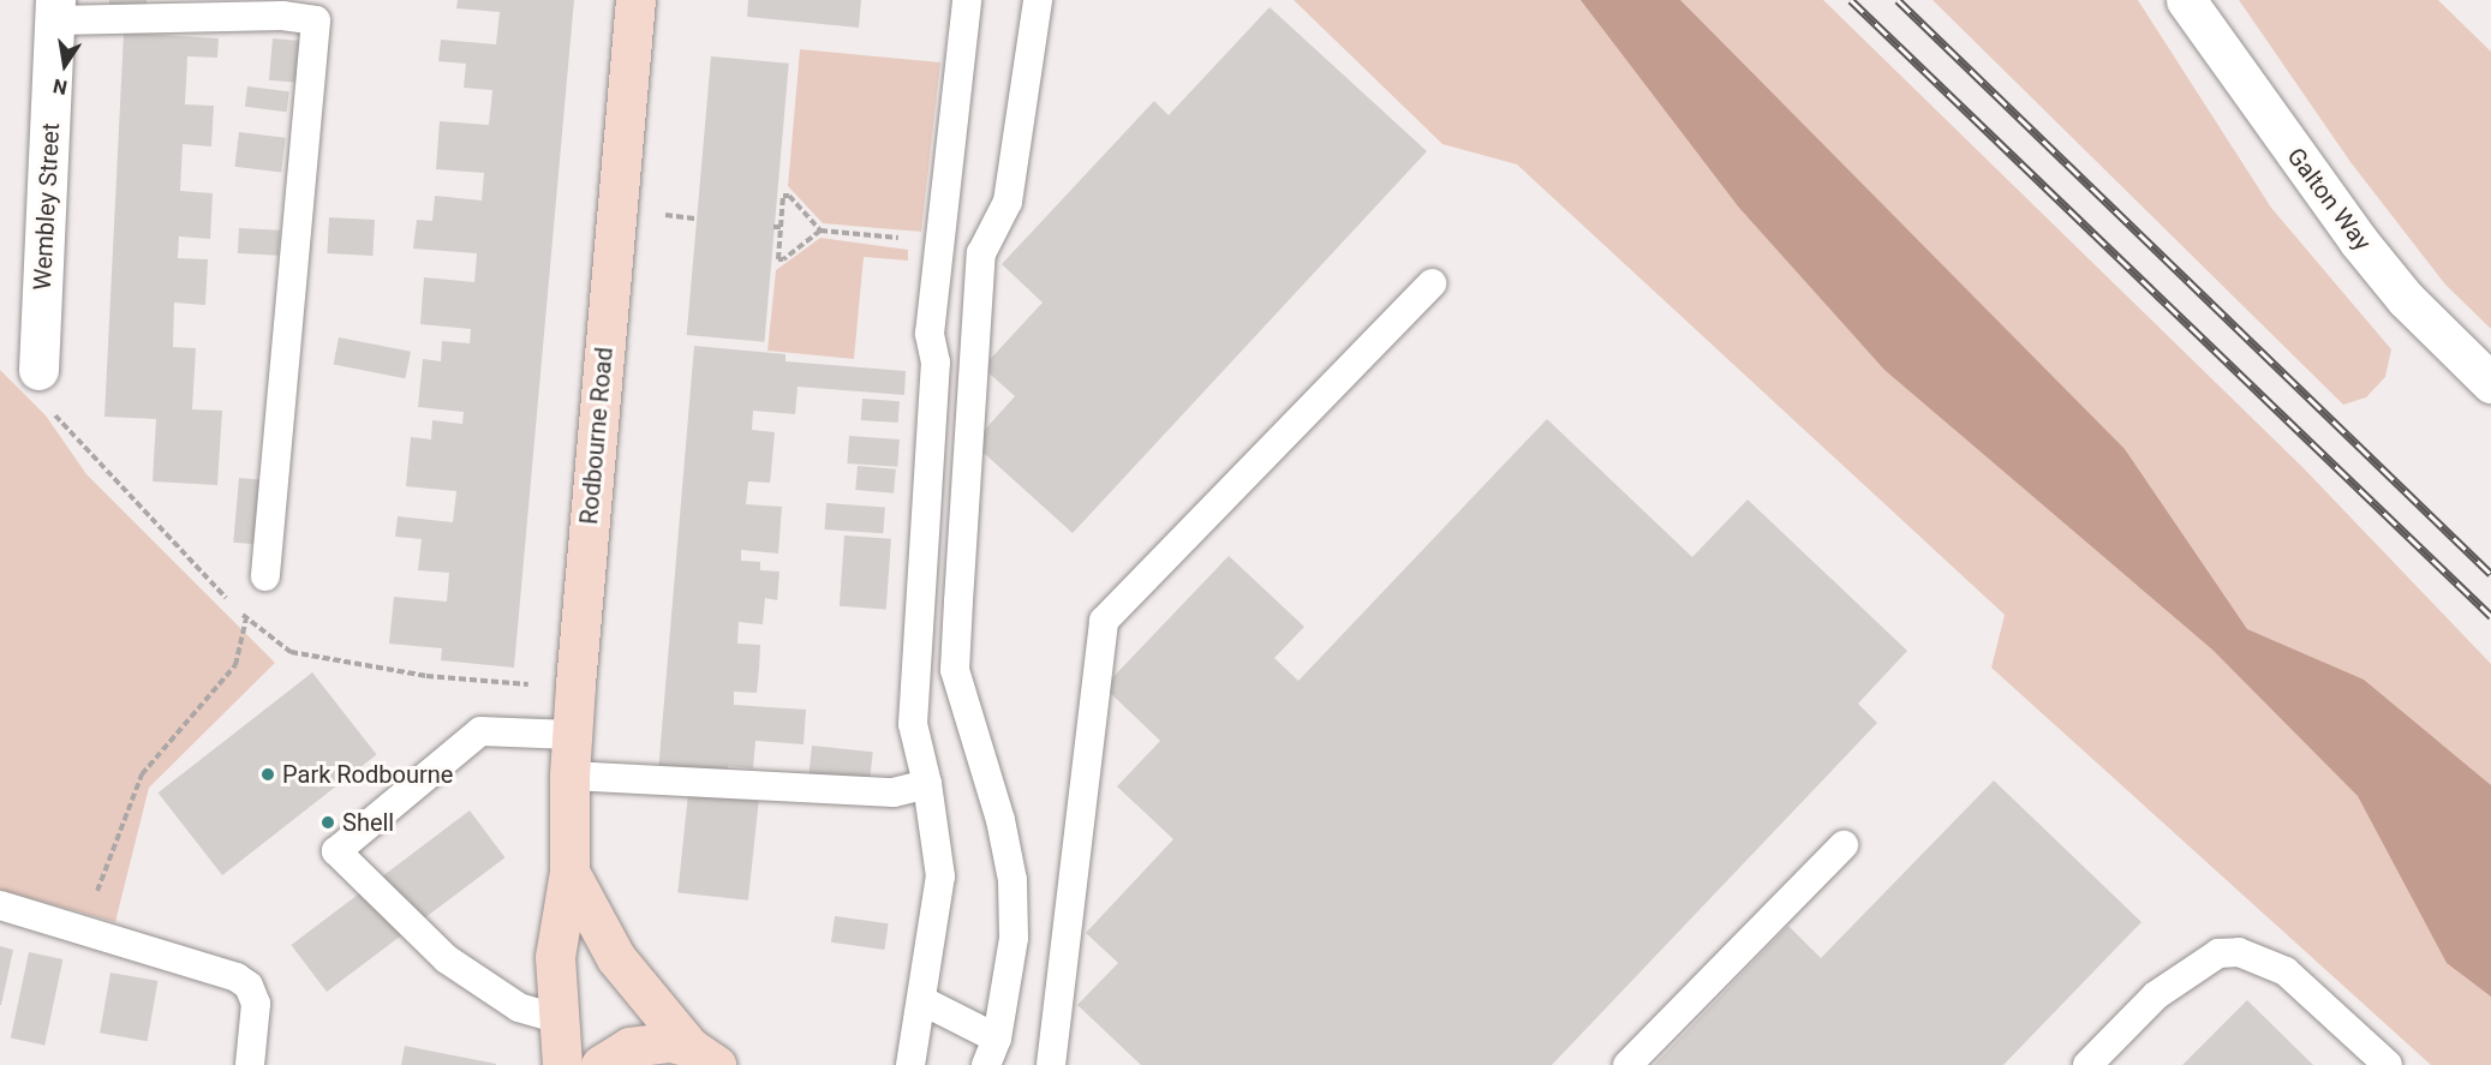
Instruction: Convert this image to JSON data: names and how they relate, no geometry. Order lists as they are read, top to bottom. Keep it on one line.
{"streets":{"main road":["Rodbourne Road"],"street":["Galton Way","Wembley Street"]},"places":["Park Rodbourne","Shell"],"north":"bottom"}
